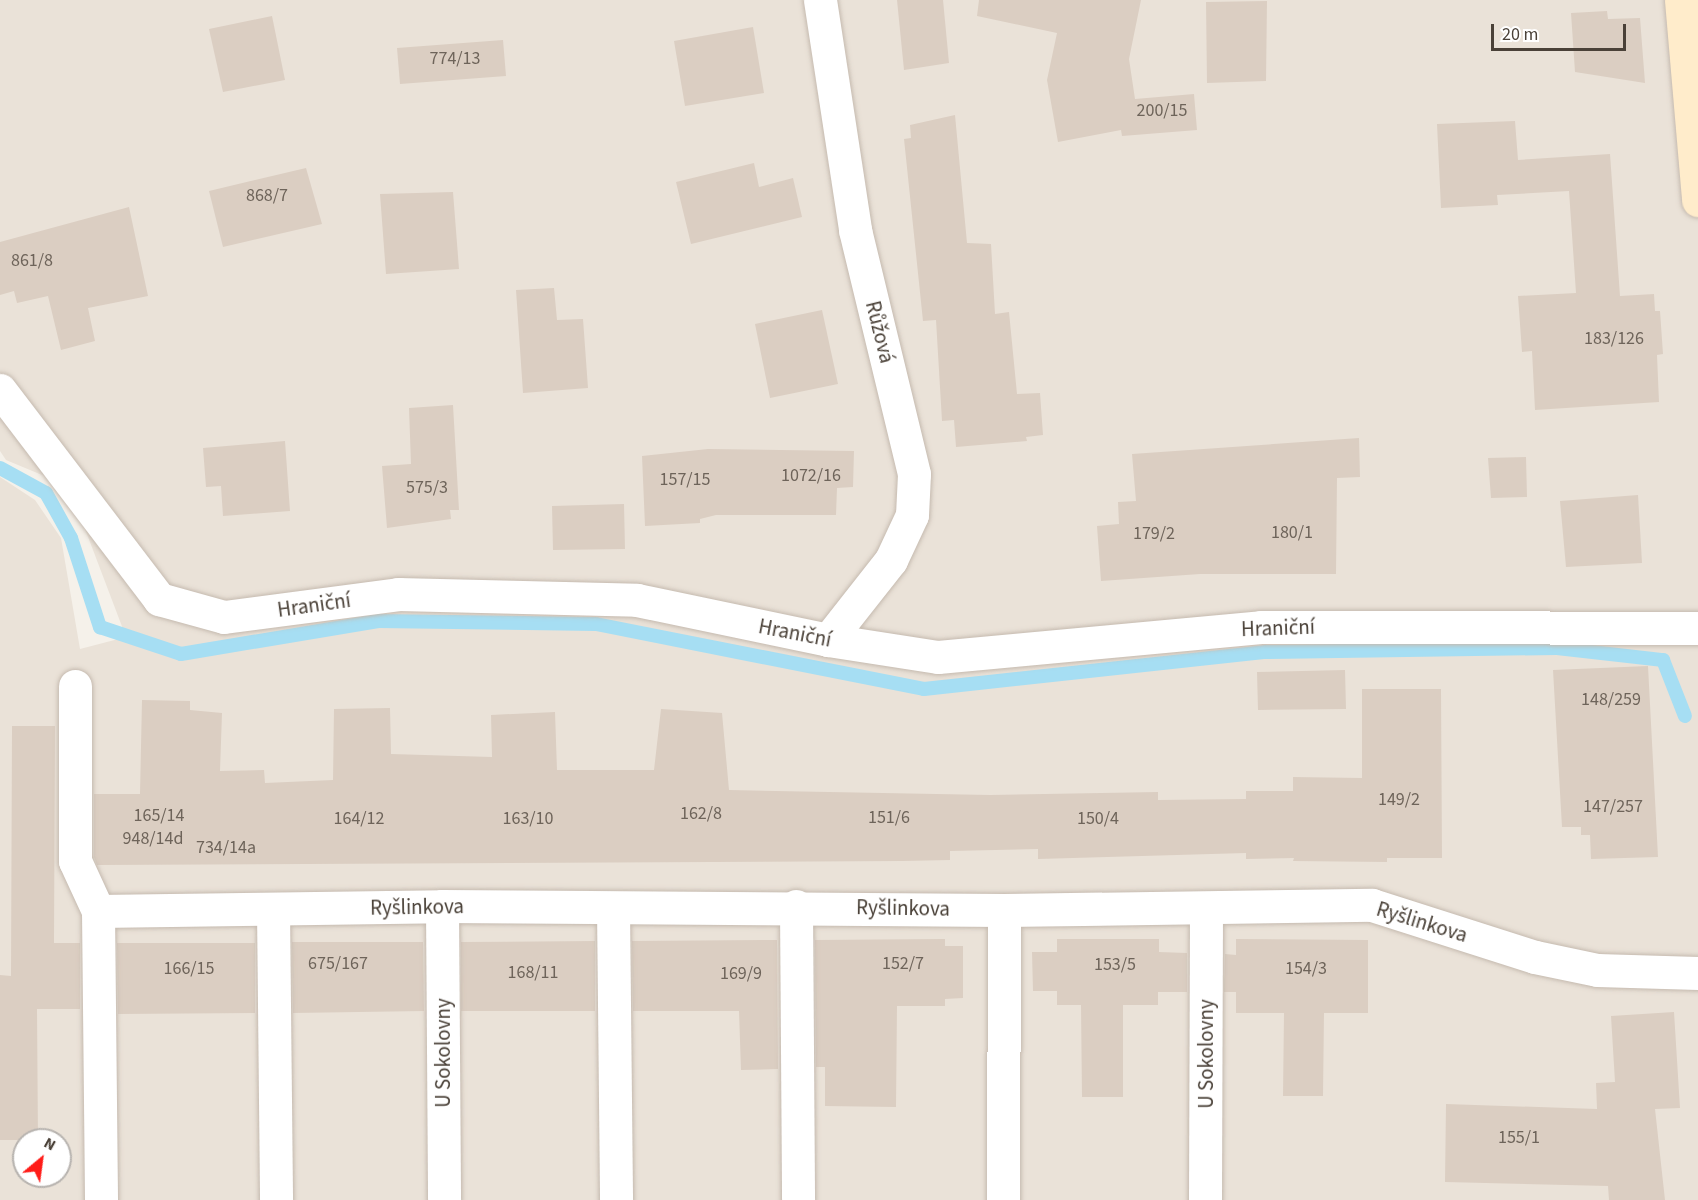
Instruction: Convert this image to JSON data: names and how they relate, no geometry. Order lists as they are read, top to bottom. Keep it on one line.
{"streets":{"street":["Růžová","Hraniční","Ryšlinkova","U Sokolovny"]},"crossings":[["Růžová","Hraniční"],["Ryšlinkova","U Sokolovny"]],"house_numbers":["774/13","200/15","868/7","861/8","183/126","1072/16","157/15","575/3","180/1","179/2","148/259","149/2","147/257","162/8","165/14","151/6","164/12","163/10","150/4","948/14d","734/14a","675/167","152/7","153/5","166/15","154/3","168/11","169/9","155/1"],"scale_bar":"20 m","north":"top right"}
